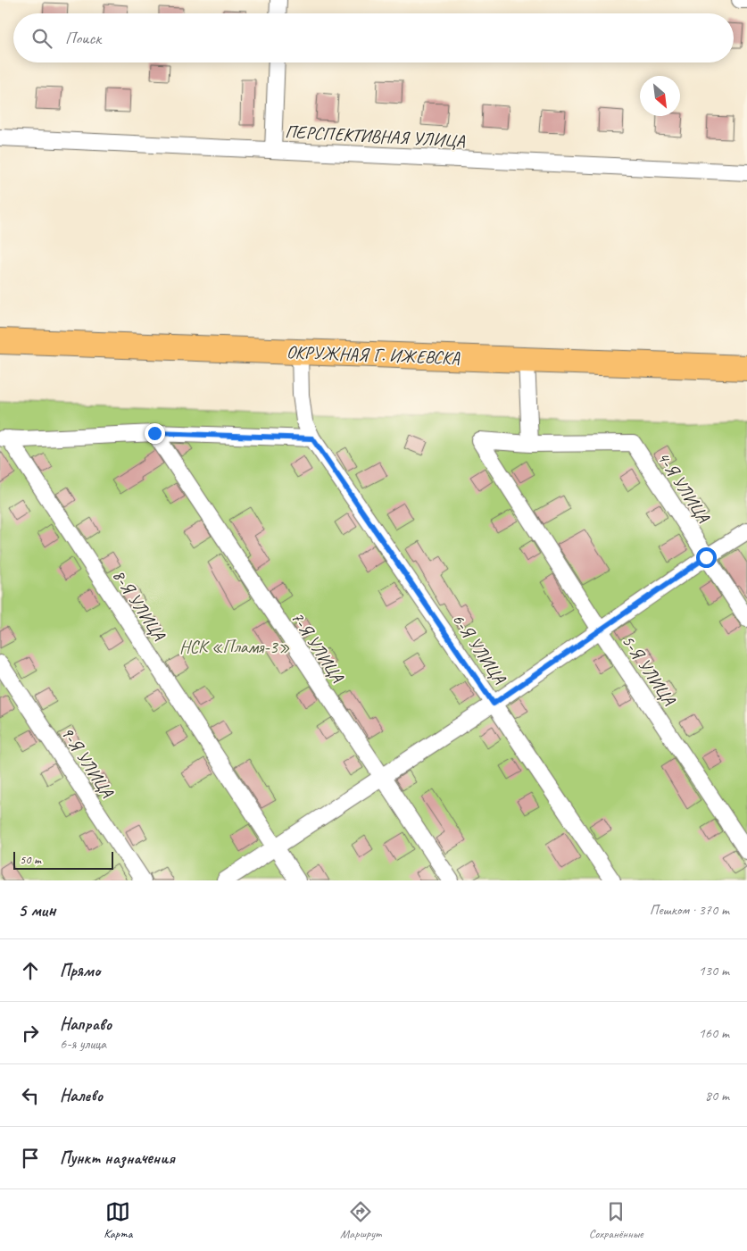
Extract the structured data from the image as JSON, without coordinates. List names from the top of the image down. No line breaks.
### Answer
{"streets":{"main road":["ОКРУЖНАЯ Г. ИЖЕВСКА"],"street":["ПЕРСПЕКТИВНАЯ УЛИЦА","4-Я УЛИЦА","8-Я УЛИЦА","7-Я УЛИЦА","6-Я УЛИЦА","5-Я УЛИЦА","9-Я УЛИЦА"]},"crossings":[["ОКРУЖНАЯ Г. ИЖЕВСКА","6-Я УЛИЦА"],["4-Я УЛИЦА","5-Я УЛИЦА"]],"parks":["НСК «Пламя-3»"],"scale_bar":"50 m","north":"bottom right","page":{"search":"Поиск","scale":"50 m","heading":["5 мин","Пешком · 370 m"],"list":[["Прямо","130 m"],["Направо","6-я улица","160 m"],["Налево","80 m"],"Пункт назначения"],"nav":["Карта","Маршрут","Сохранённые"]}}
